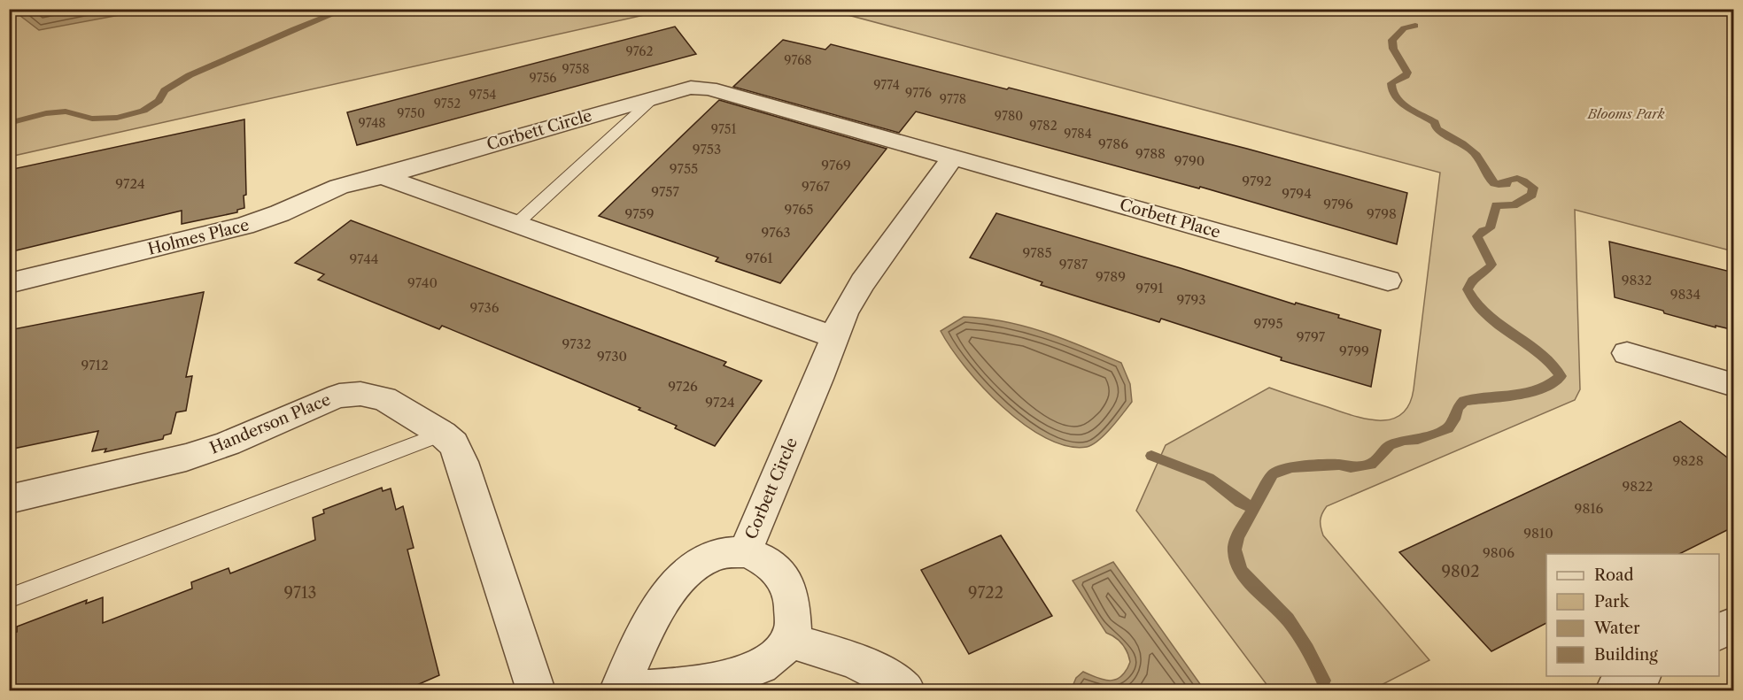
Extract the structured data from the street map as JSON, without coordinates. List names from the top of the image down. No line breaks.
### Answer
{"streets":{"street":["Corbett Circle","Corbett Place","Holmes Place","Handerson Place"]},"crossings":[["Corbett Circle","Corbett Place"],["Corbett Circle","Holmes Place"]],"parks":["Blooms Park"],"house_numbers":["9762","9768","9758","9756","9774","9776","9754","9778","9752","9750","9780","9748","9782","9751","9784","9786","9753","9788","9790","9769","9755","9792","9724","9767","9757","9794","9796","9765","9759","9798","9763","9785","9761","9744","9787","9789","9832","9740","9791","9834","9793","9736","9795","9797","9732","9799","9730","9712","9726","9724","9828","9822","9816","9810","9806","9802","9713","9722"],"legend":["Road","Park","Water","Building"]}
